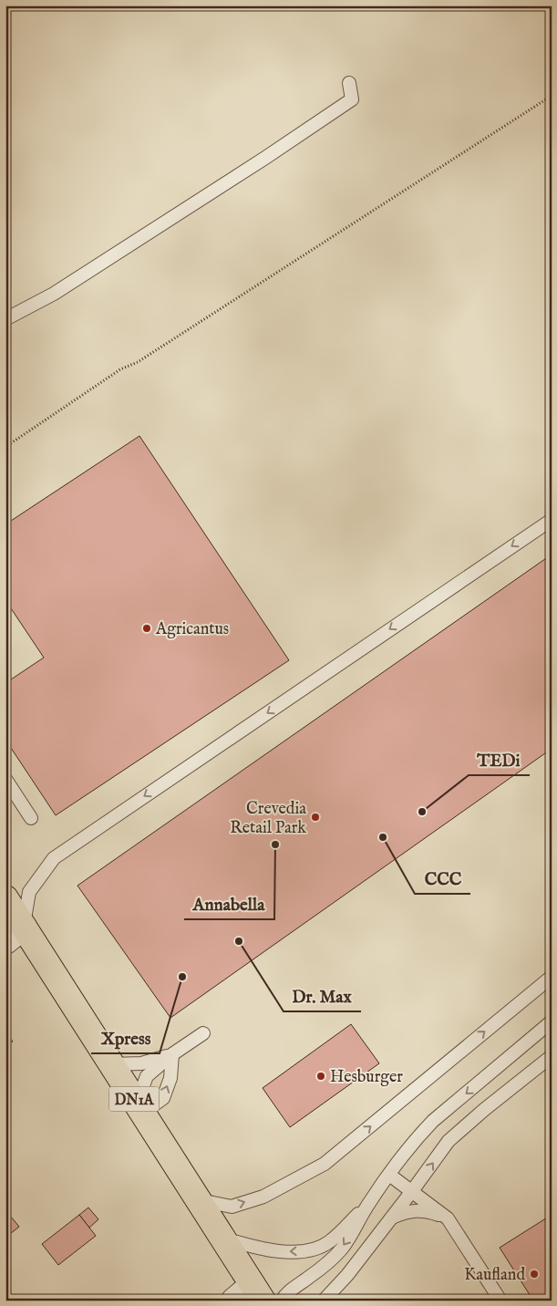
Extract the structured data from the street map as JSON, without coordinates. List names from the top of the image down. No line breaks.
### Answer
{"streets":{"main road":["DN1A"]},"places":["Agricantus","TEDi","Crevedia Retail Park","CCC","Annabella","Dr. Max","Xpress","Hesburger","Kaufland"]}
